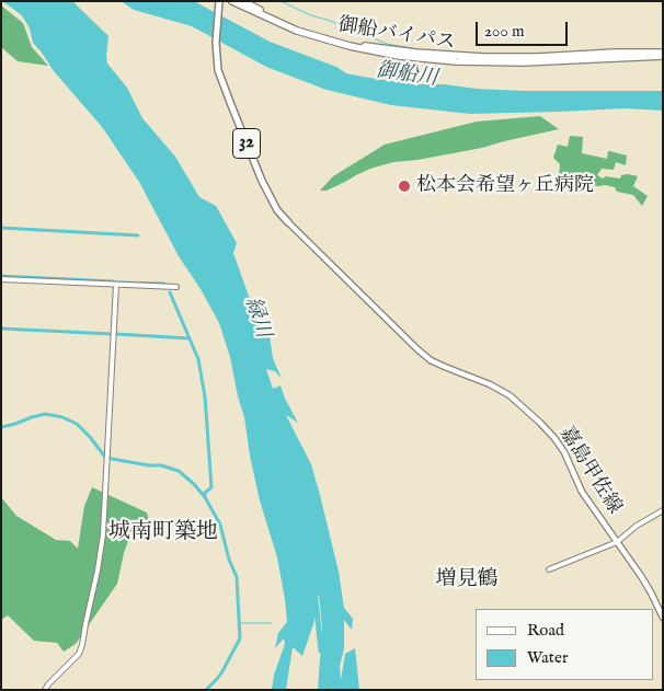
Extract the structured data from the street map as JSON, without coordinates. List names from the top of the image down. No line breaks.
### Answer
{"streets":{"highway":["御船バイパス"],"main road":["32","嘉島甲佐線"]},"crossings":[["32","嘉島甲佐線"]],"districts":["城南町築地","増見鶴"],"water":["御船川","緑川"],"places":["松本会希望ヶ丘病院"],"legend":["Road","Water"],"scale_bar":"200 m"}
